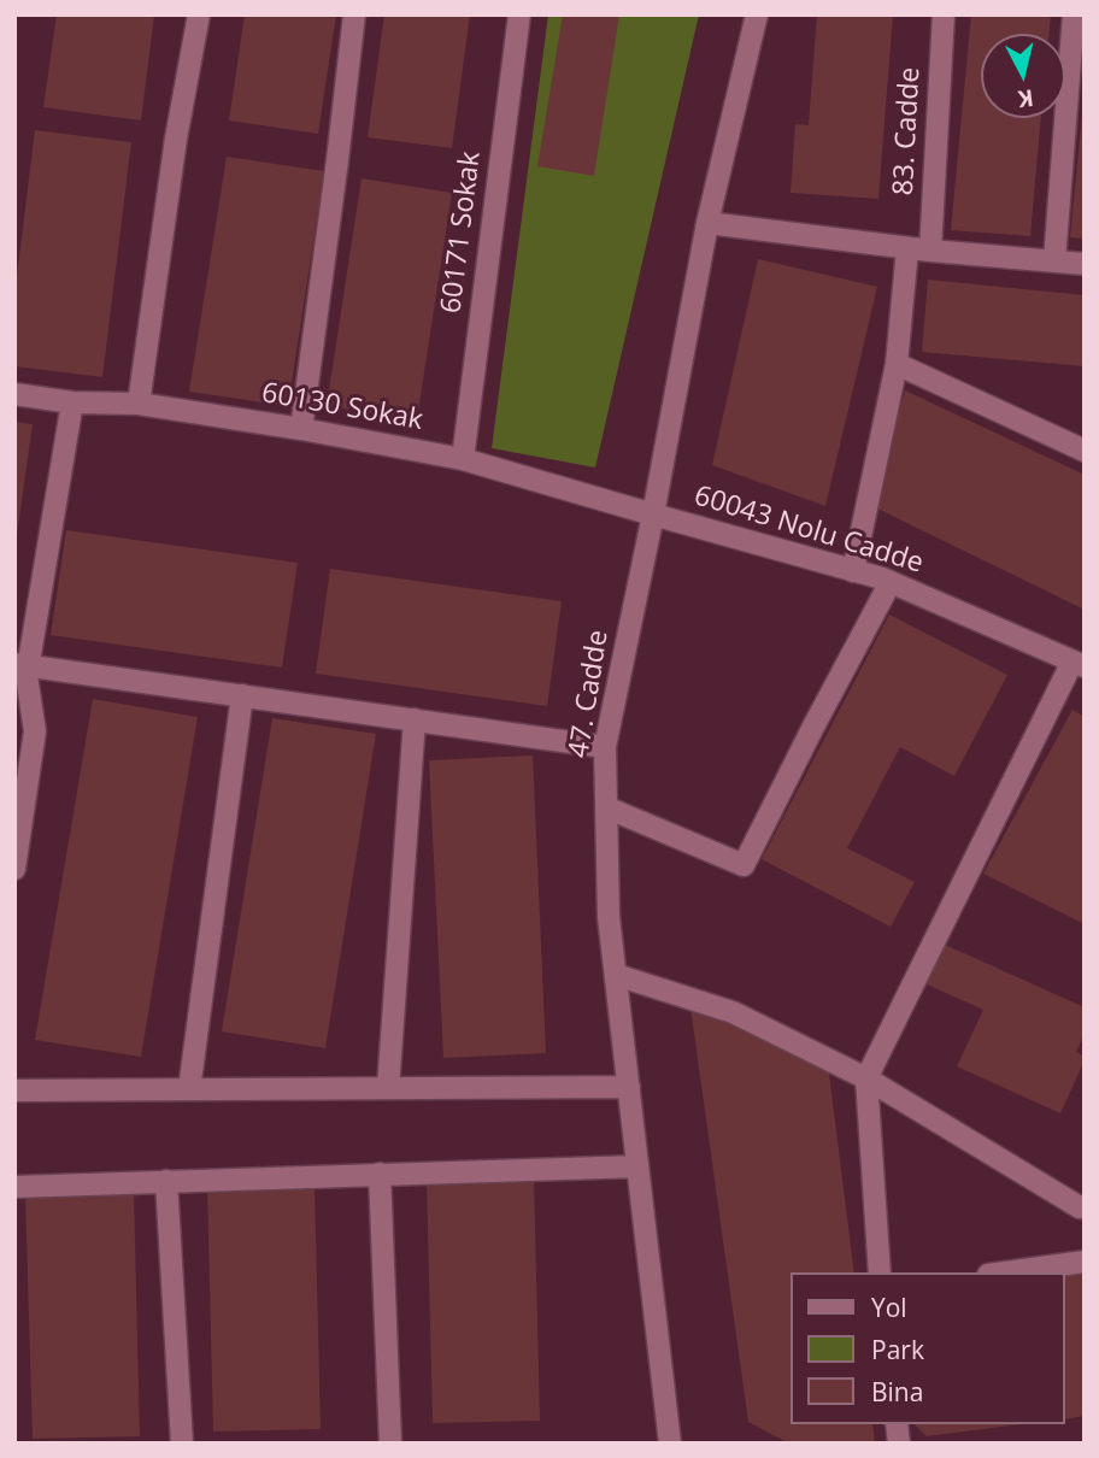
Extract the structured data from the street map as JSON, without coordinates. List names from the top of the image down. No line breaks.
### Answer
{"streets":{"street":["83. Cadde","60171 Sokak","60130 Sokak","60043 Nolu Cadde","47. Cadde"]},"crossings":[["60171 Sokak","60130 Sokak"],["60130 Sokak","60043 Nolu Cadde"],["60130 Sokak","47. Cadde"],["60043 Nolu Cadde","47. Cadde"]],"legend":["Yol","Park","Bina"],"north":"bottom"}
